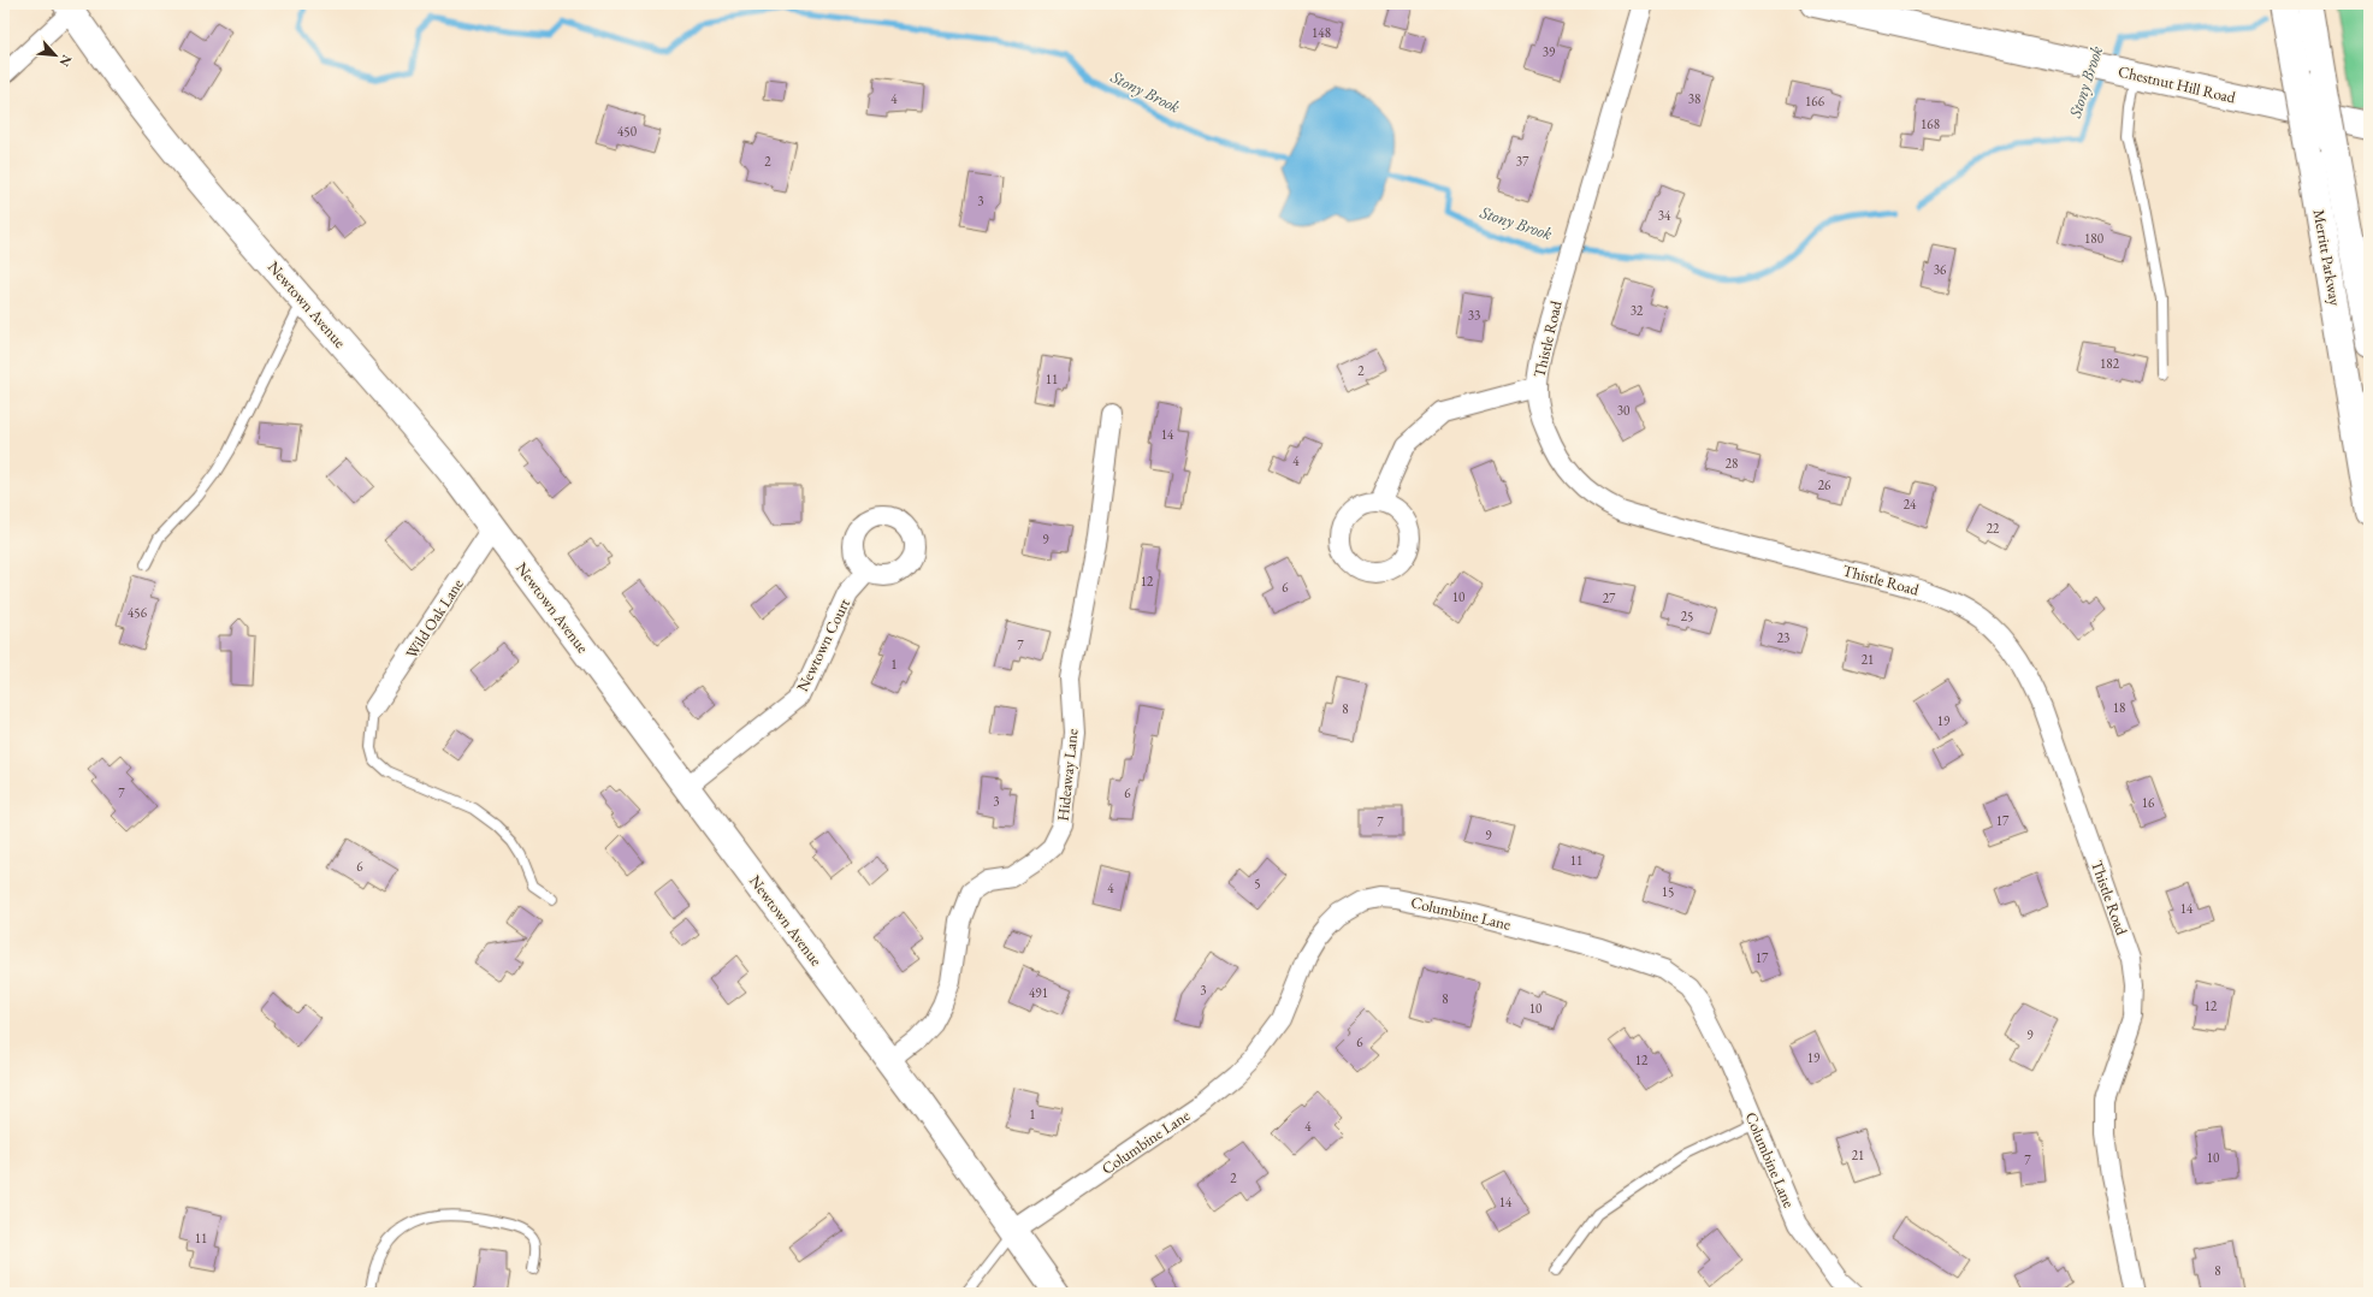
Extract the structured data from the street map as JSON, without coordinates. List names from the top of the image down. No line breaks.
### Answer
{"streets":{"main road":["Chestnut Hill Road","Merritt Parkway","Newtown Avenue"],"street":["Thistle Road","Wild Oak Lane","Newtown Court","Hideaway Lane","Columbine Lane"]},"crossings":[["Newtown Avenue","Wild Oak Lane"],["Newtown Avenue","Newtown Court"],["Newtown Avenue","Hideaway Lane"],["Newtown Avenue","Columbine Lane"]],"water":["Stony Brook"],"house_numbers":["148","39","4","38","166","168","450","2","37","3","34","180","36","32","33","182","2","11","30","14","4","28","26","24","22","9","12","6","10","27","456","25","23","7","21","1","18","8","19","7","6","3","16","17","7","9","11","6","5","4","15","14","17","3","491","8","12","10","9","6","19","12","1","4","21","10","7","2","14","11","8"],"north":"bottom right"}
